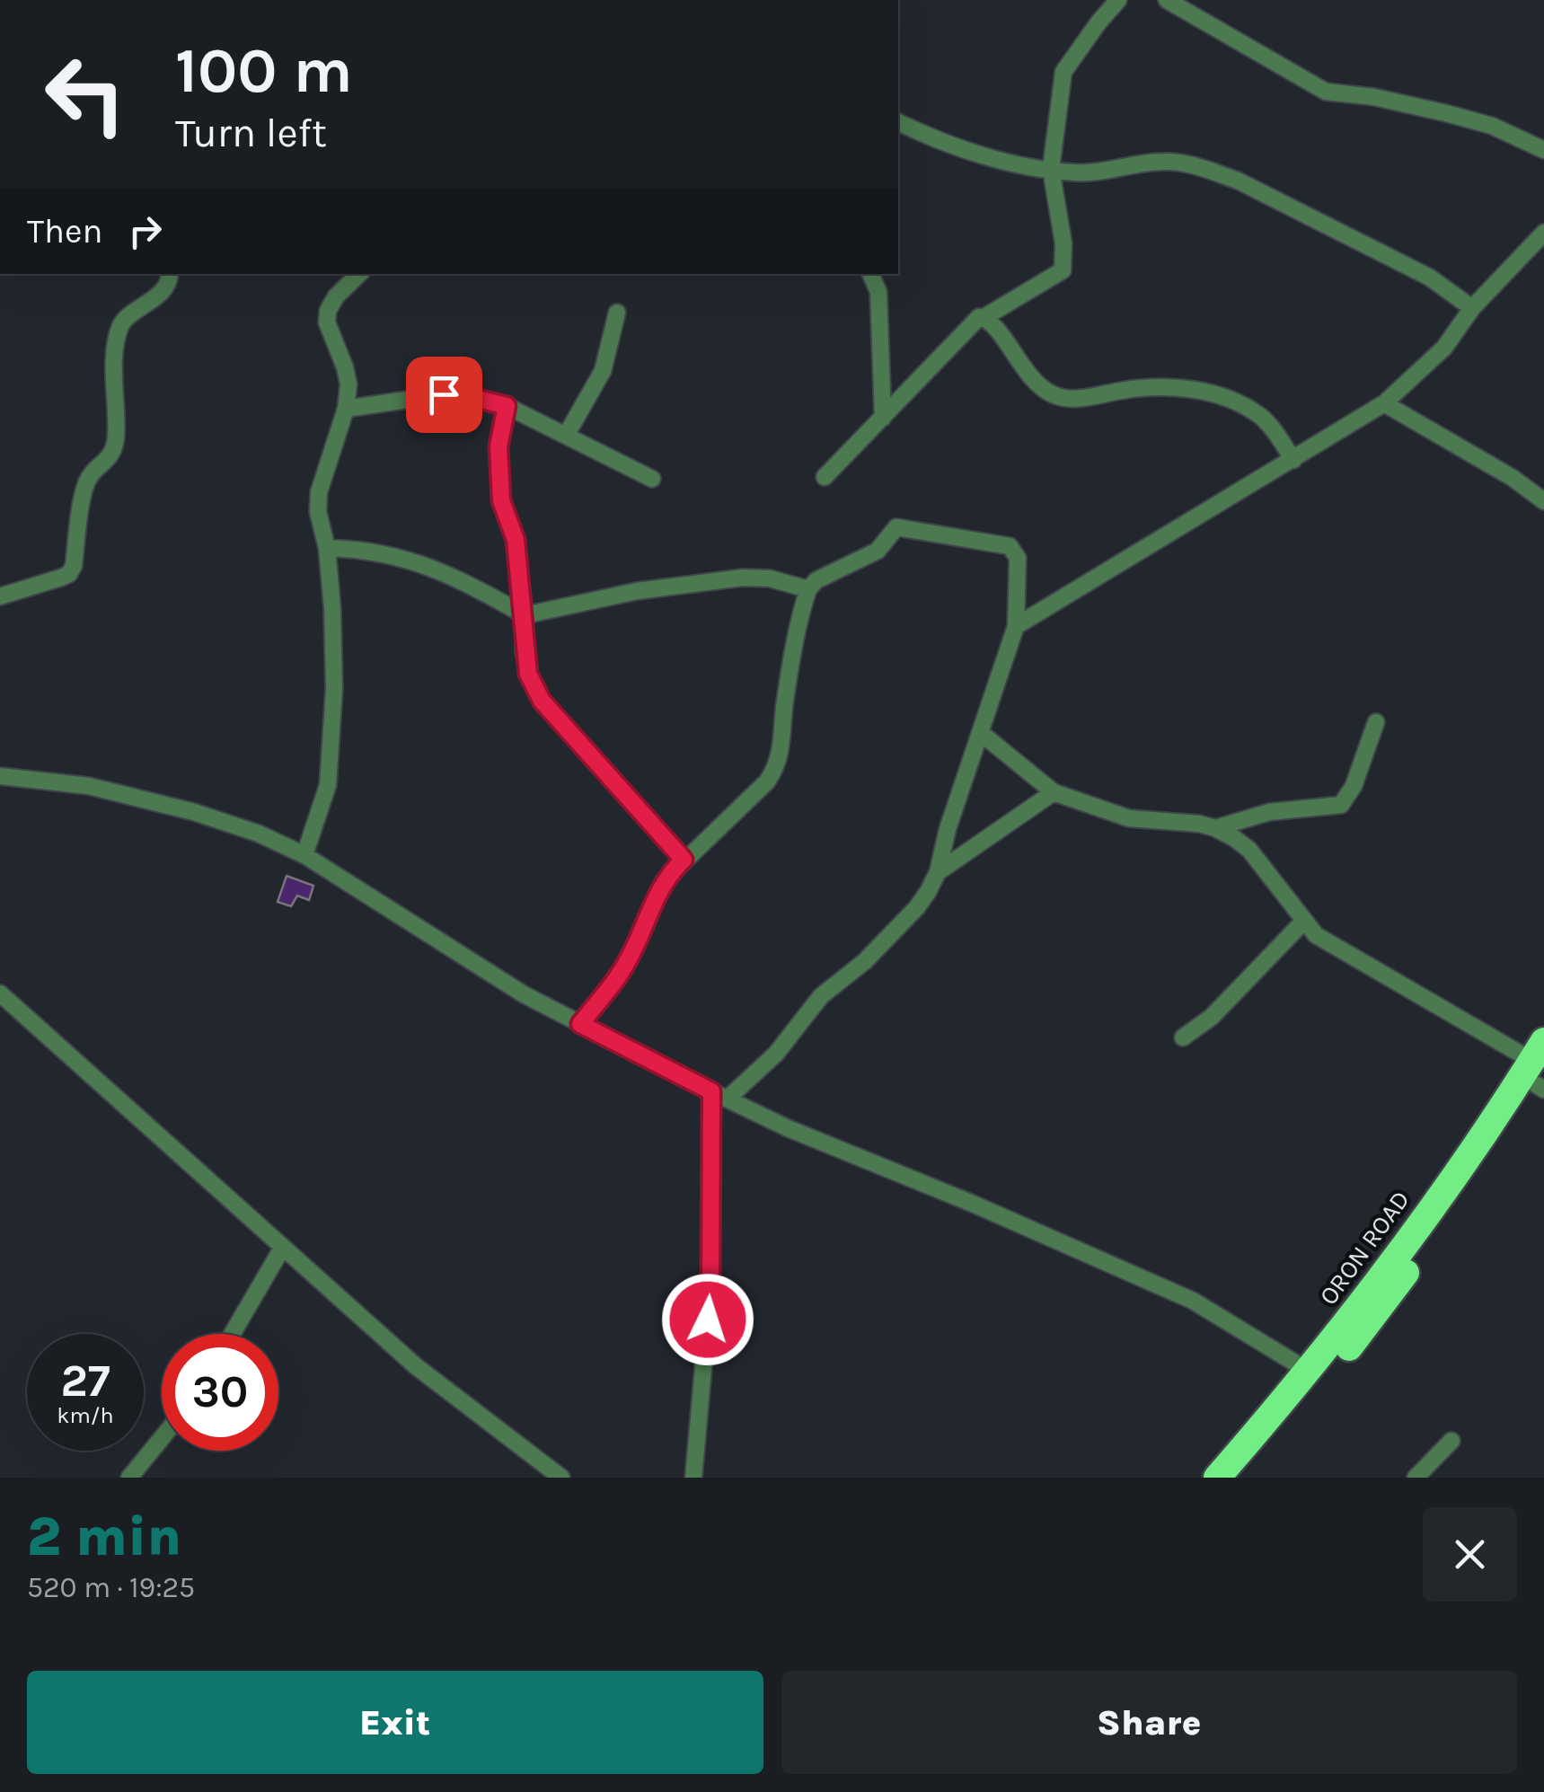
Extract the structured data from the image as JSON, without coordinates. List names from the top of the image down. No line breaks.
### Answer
{"streets":{"highway":["ORON ROAD"]},"page":{"turn":["100 m","Turn left"],"then":"Then","speed":"27 km/h","limit":"30","heading":["2 min","520 m · 19:25"],"buttons":["Exit","Share"]}}
